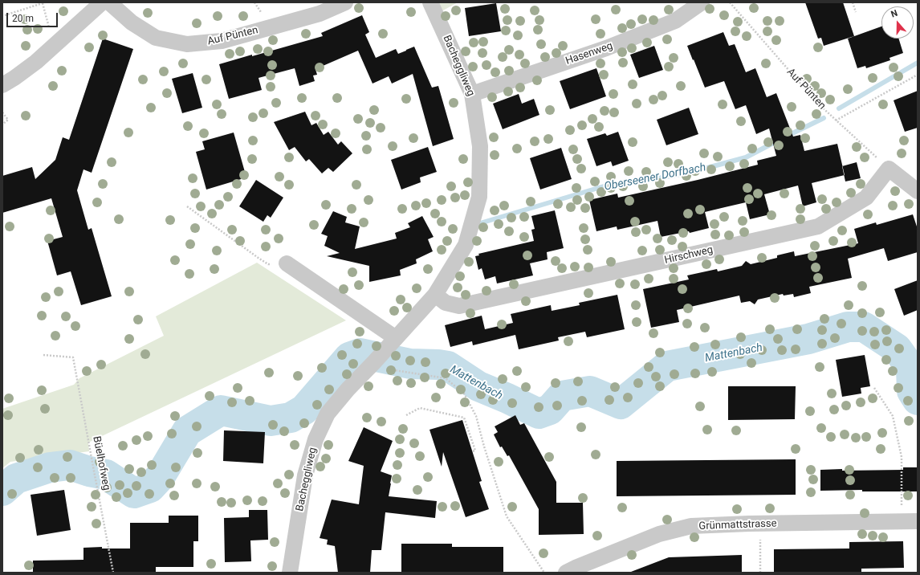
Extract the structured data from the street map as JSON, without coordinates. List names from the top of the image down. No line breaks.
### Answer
{"streets":{"street":["Auf Pünten","Hasenweg","Bacheggliweg","Hirschweg","Grünmattstrasse"],"path":["Büelhofweg"]},"crossings":[["Auf Pünten","Hirschweg"],["Hasenweg","Bacheggliweg"],["Bacheggliweg","Hirschweg"]],"water":["Oberseener Dorfbach","Mattenbach"],"scale_bar":"20 m","north":"top"}
